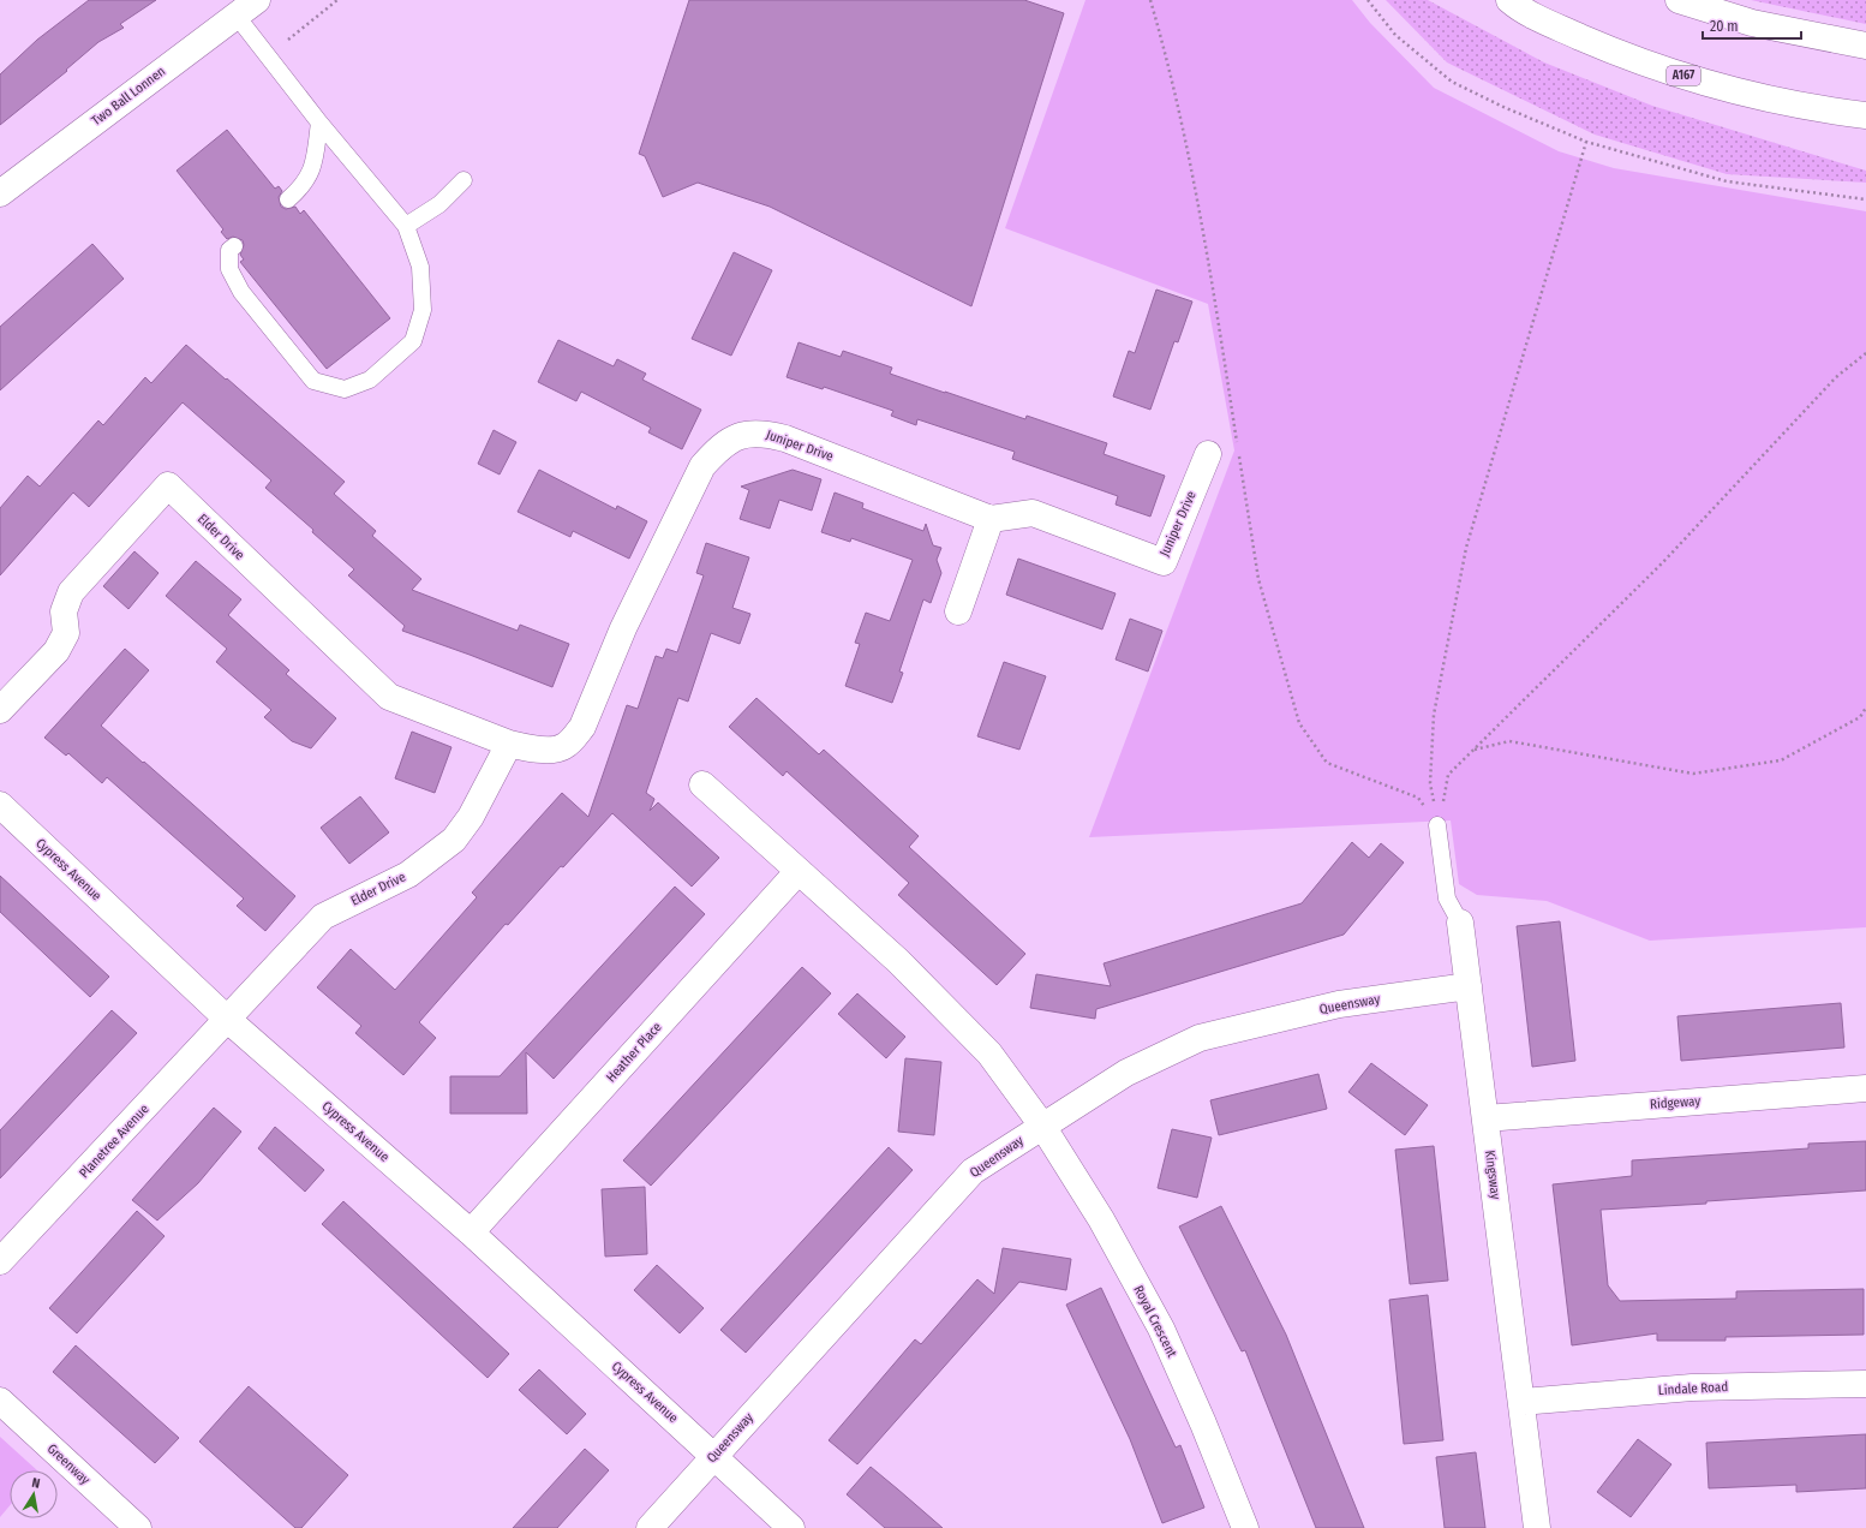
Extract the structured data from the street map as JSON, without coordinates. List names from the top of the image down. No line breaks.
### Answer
{"streets":{"main road":["A167","Two Ball Lonnen","Juniper Drive","Elder Drive","Cypress Avenue","Queensway","Heather Place","Ridgeway","Planetree Avenue","Kingsway","Royal Crescent","Lindale Road","Greenway"]},"crossings":[["Juniper Drive","Elder Drive"],["Elder Drive","Cypress Avenue"],["Elder Drive","Planetree Avenue"],["Cypress Avenue","Queensway"],["Cypress Avenue","Heather Place"],["Cypress Avenue","Planetree Avenue"],["Queensway","Kingsway"],["Queensway","Royal Crescent"],["Ridgeway","Kingsway"],["Kingsway","Lindale Road"]],"scale_bar":"20 m","north":"top"}
